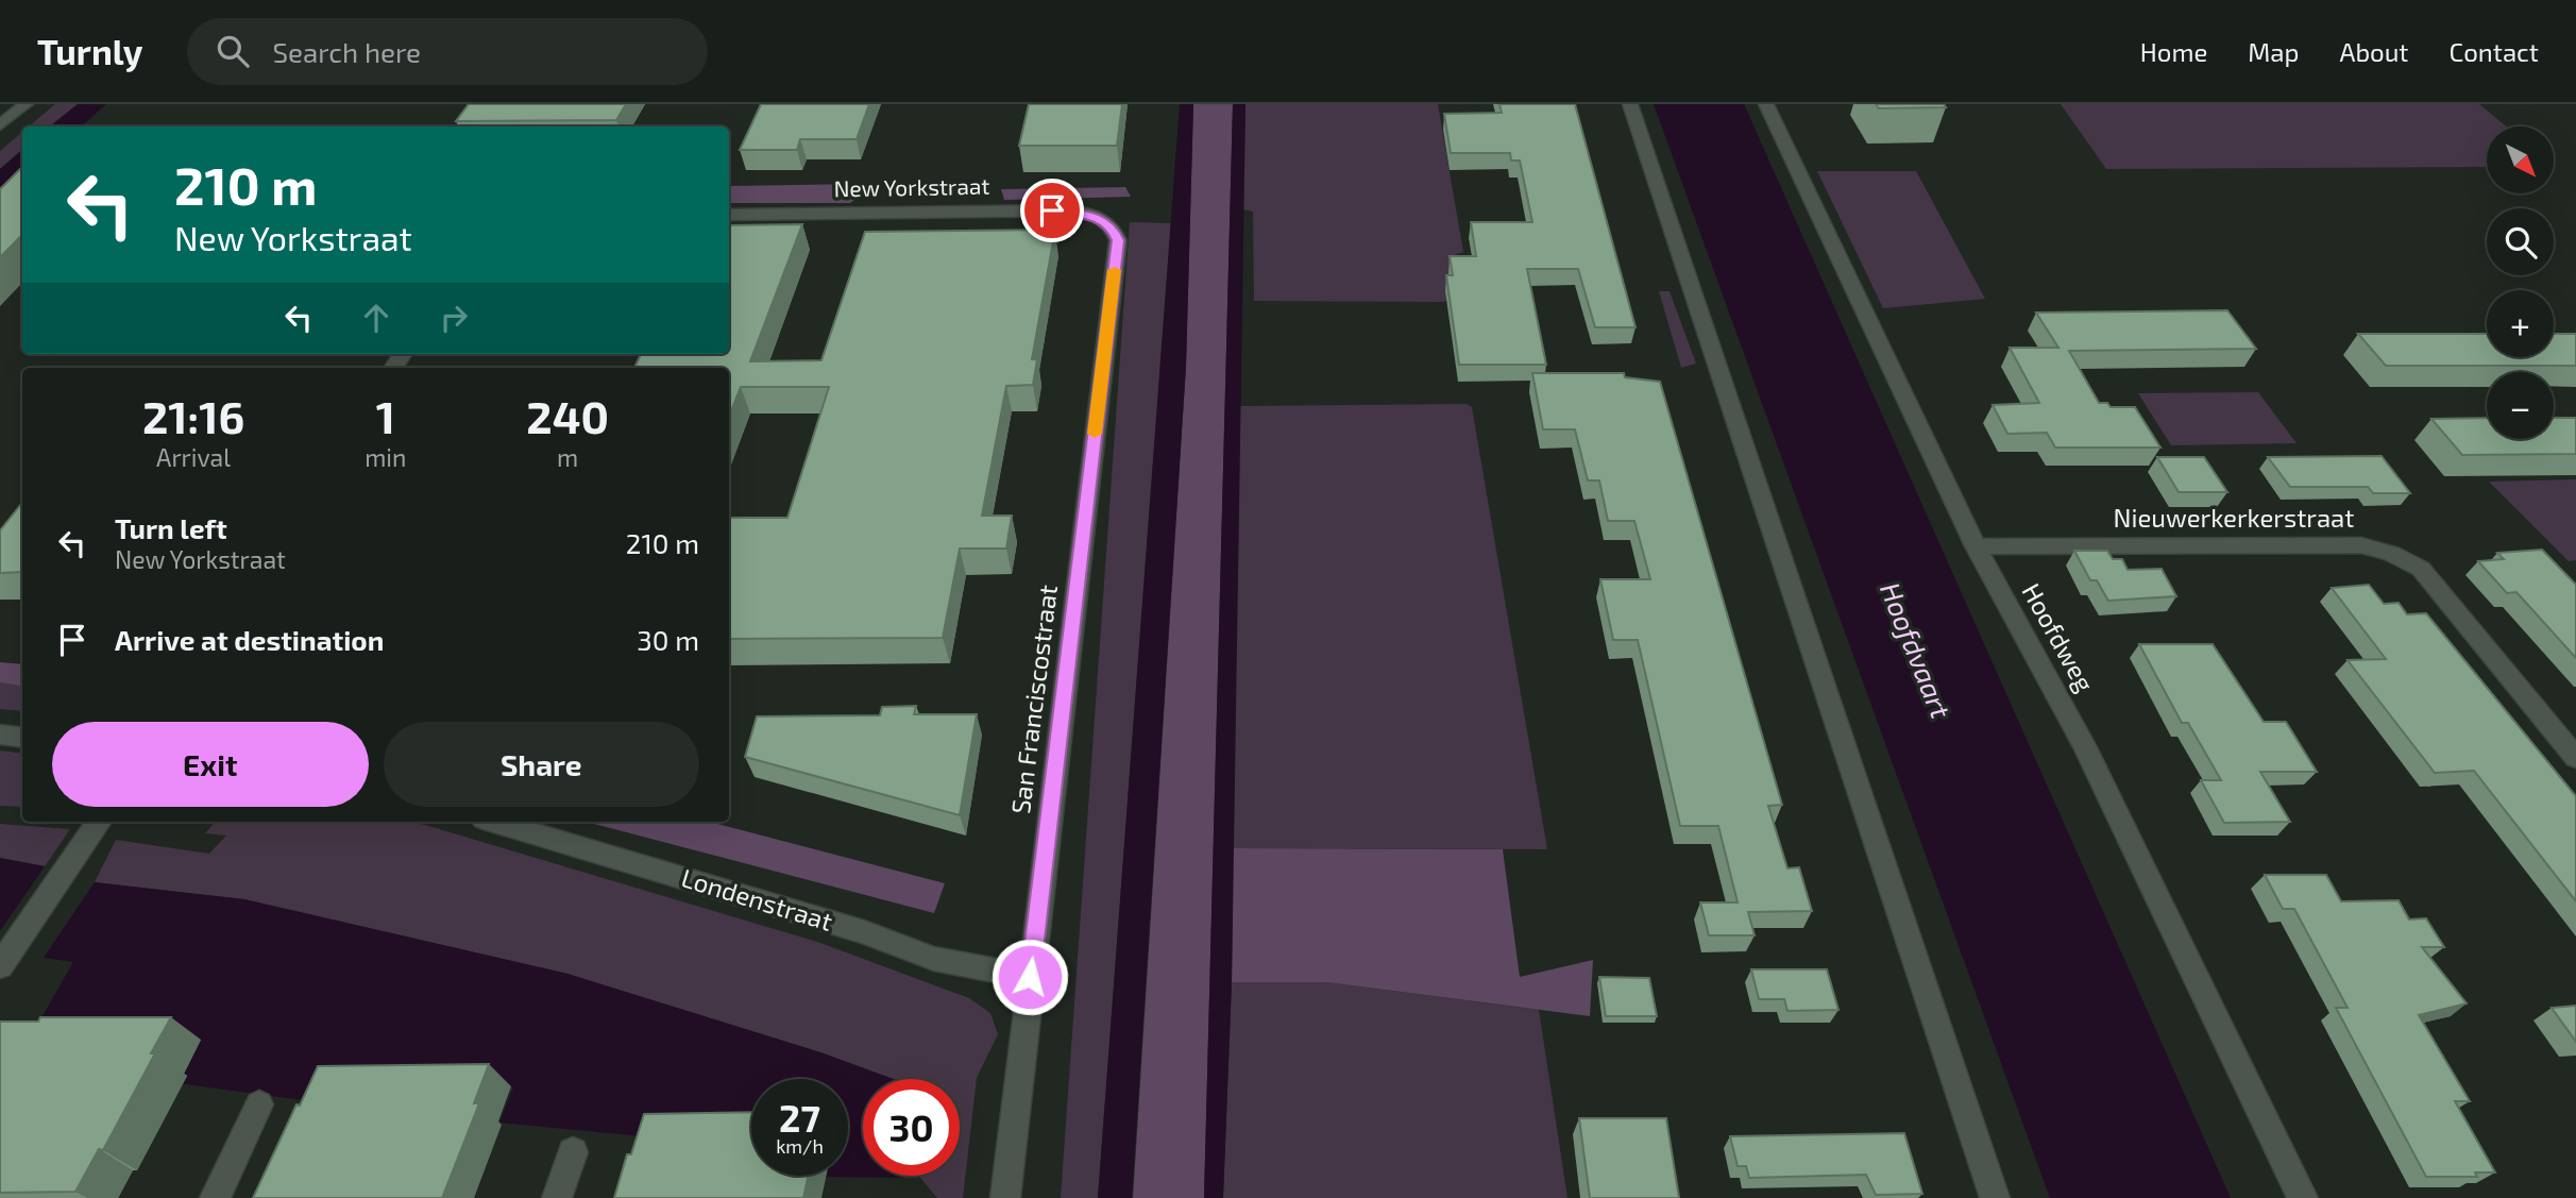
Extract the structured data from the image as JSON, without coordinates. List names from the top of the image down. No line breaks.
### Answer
{"streets":{"street":["New Yorkstraat","Nieuwerkerkerstraat","Hoofdweg","San Franciscostraat","Londenstraat"]},"crossings":[["New Yorkstraat","San Franciscostraat"],["Nieuwerkerkerstraat","Hoofdweg"],["San Franciscostraat","Londenstraat"]],"water":["Hoofdvaart"],"north":"bottom right","page":{"header":"Turnly","search":"Search here","nav":["Home","Map","About","Contact"],"map_buttons":["+","−"],"turn":["210 m","New Yorkstraat"],"eta":["21:16","Arrival","1","min","240","m"],"list":[{"name":"Turn left","note":"New Yorkstraat","value":"210 m"},{"name":"Arrive at destination","value":"30 m"}],"buttons":["Exit","Share"],"speed":"27 km/h","limit":"30"}}
